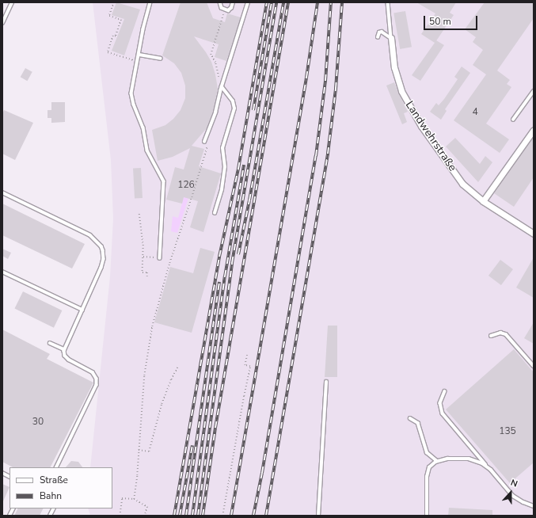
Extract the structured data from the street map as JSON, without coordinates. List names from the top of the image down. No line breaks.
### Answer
{"streets":{"street":["Landwehrstraße"]},"house_numbers":["4","126","30","135"],"legend":["Straße","Bahn"],"scale_bar":"50 m","north":"top"}
